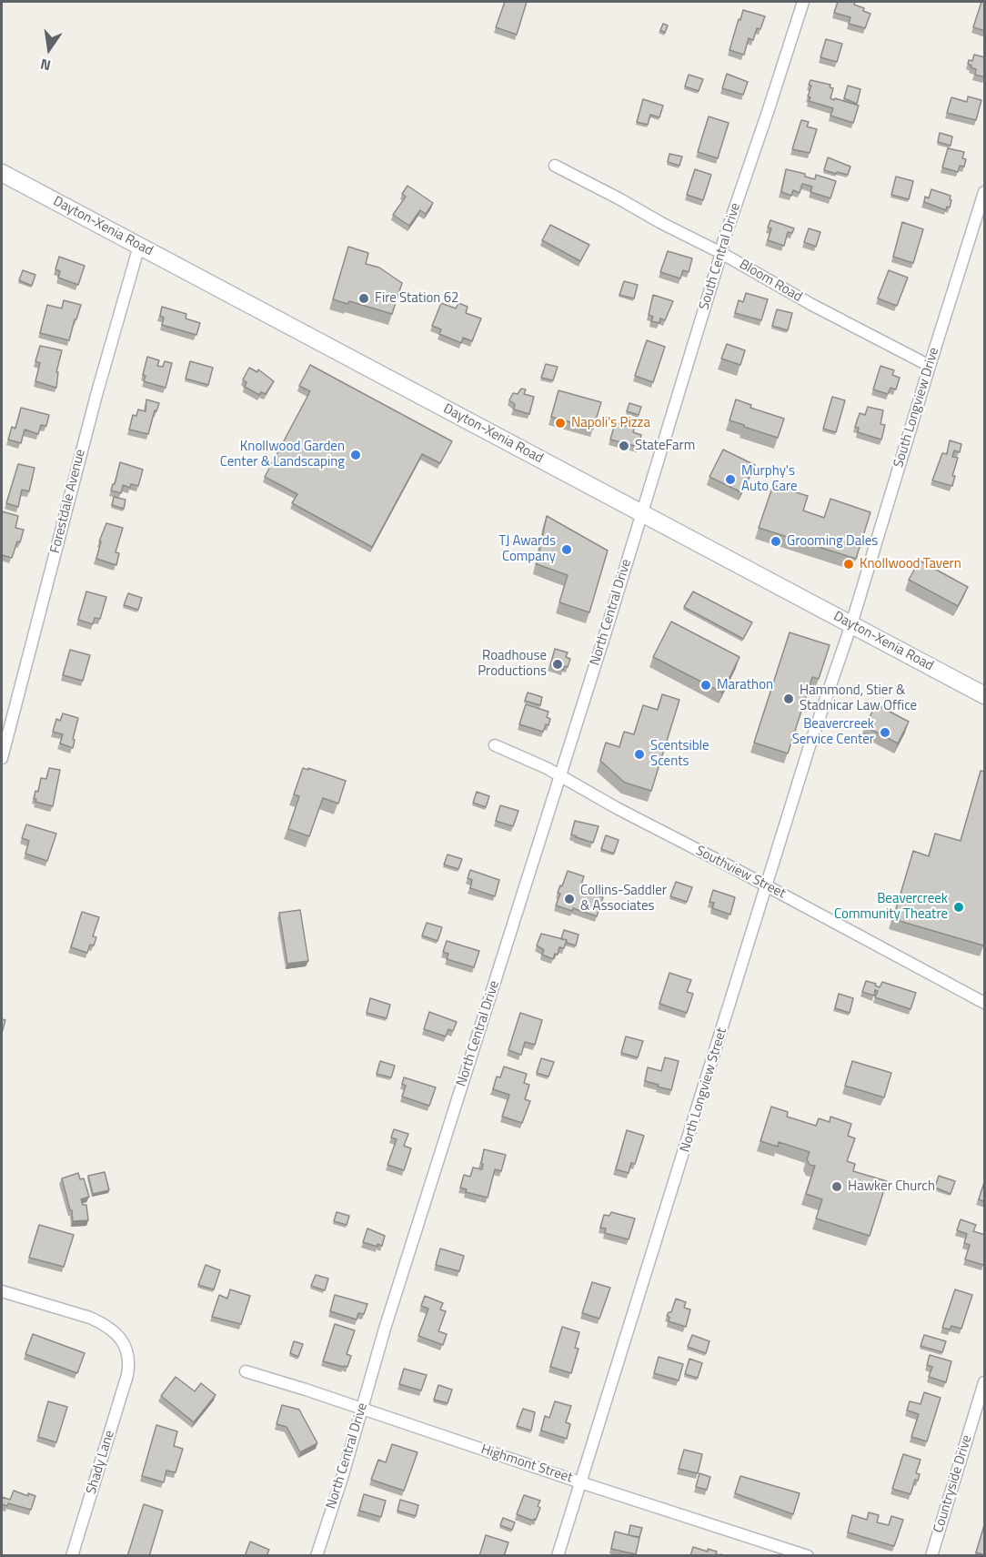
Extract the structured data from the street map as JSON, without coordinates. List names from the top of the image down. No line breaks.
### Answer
{"streets":{"main road":["Dayton-Xenia Road"],"street":["South Central Drive","Bloom Road","South Longview Drive","Forestdale Avenue","North Central Drive","Southview Street","North Longview Street","Shady Lane","Highmont Street","Countryside Drive"]},"crossings":[["Dayton-Xenia Road","South Central Drive"],["Dayton-Xenia Road","South Longview Drive"],["Dayton-Xenia Road","Forestdale Avenue"],["Dayton-Xenia Road","North Central Drive"],["Dayton-Xenia Road","North Longview Street"],["South Central Drive","Bloom Road"],["South Central Drive","North Central Drive"],["Bloom Road","South Longview Drive"],["South Longview Drive","North Longview Street"],["North Central Drive","Southview Street"],["North Central Drive","Highmont Street"],["Southview Street","North Longview Street"],["North Longview Street","Highmont Street"]],"places":["Fire Station 62","Napoli's Pizza","StateFarm","Knollwood Garden Center & Landscaping","Murphy's Auto Care","Grooming Dales","TJ Awards Company","Knollwood Tavern","Roadhouse Productions","Marathon","Hammond, Stier & Stadnicar Law Office","Beavercreek Service Center","Scentsible Scents","Collins-Saddler & Associates","Beavercreek Community Theatre","Hawker Church"],"north":"bottom"}
